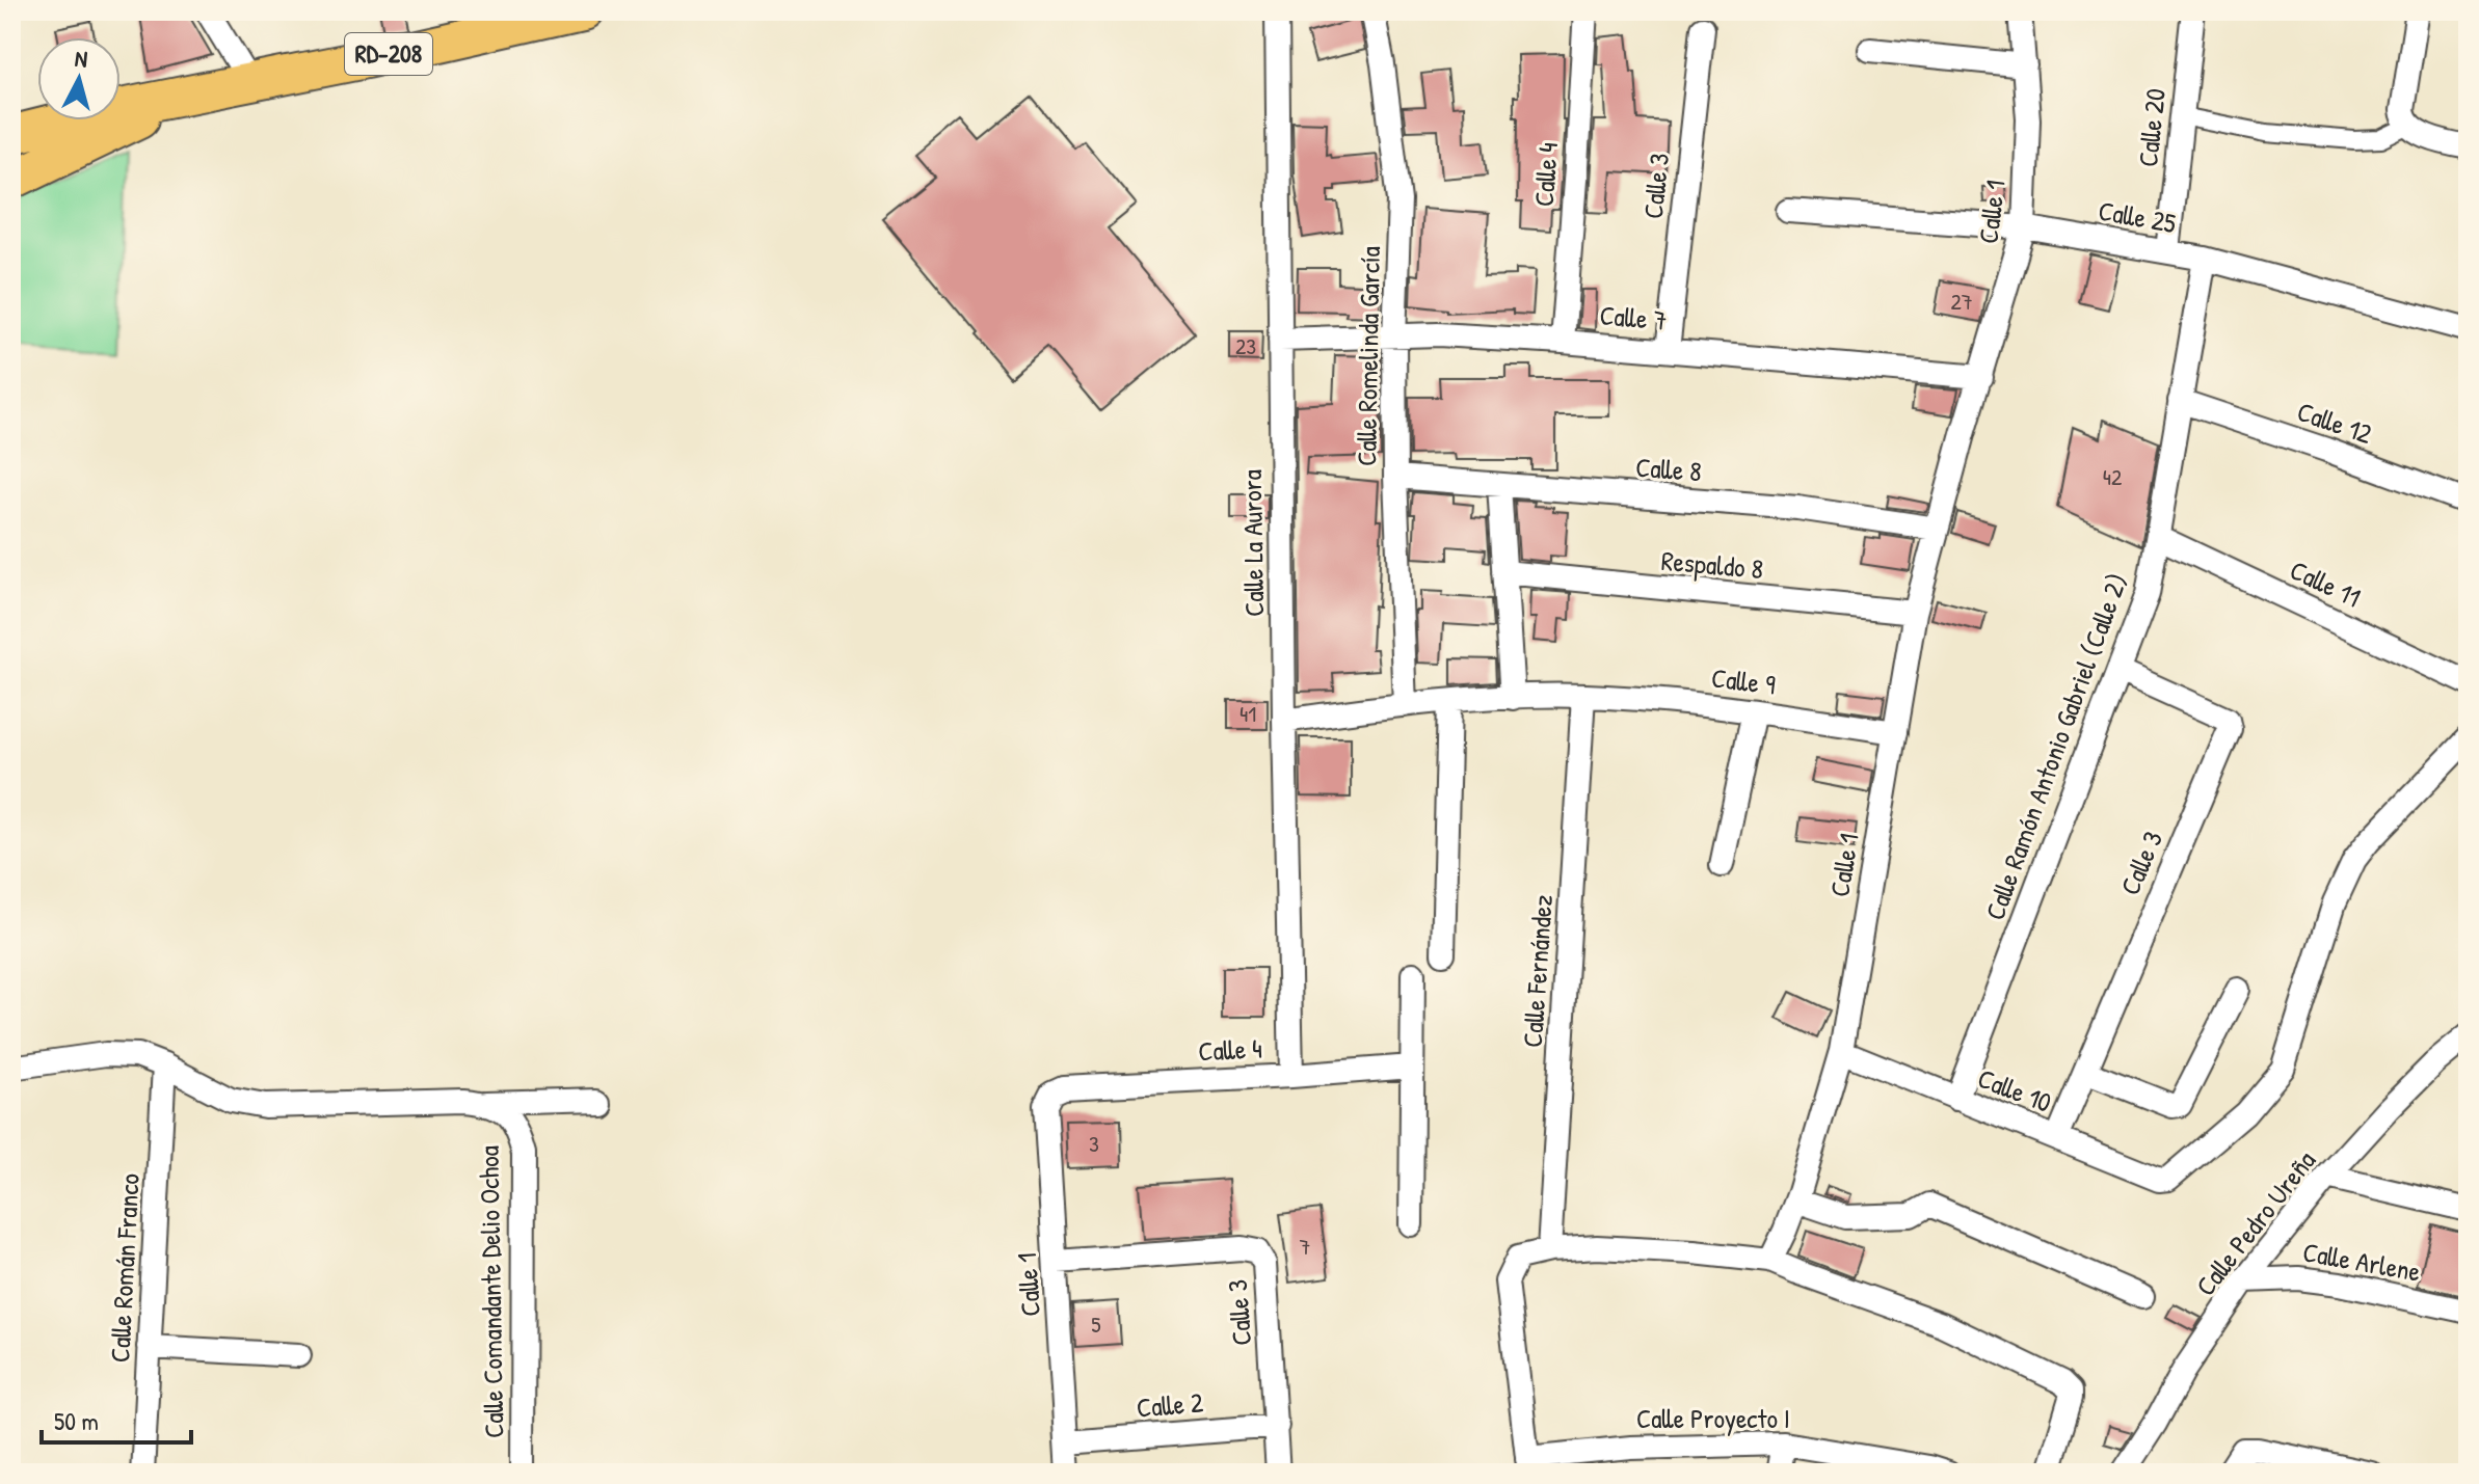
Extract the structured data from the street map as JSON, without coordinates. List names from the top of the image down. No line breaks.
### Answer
{"streets":{"main road":["RD-208"],"street":["Calle 20","Calle 4","Calle 3","Calle 1","Calle 25","Calle 7","Calle Romelinda García","Calle 12","Calle 8","Calle La Aurora","Respaldo 8","Calle 11","Calle 9","Calle Ramón Antonio Gabriel (Calle 2)","Calle Fernández","Calle 10","Calle Pedro Ureña","Calle Arlene","Calle Román Franco","Calle Comandante Delio Ochoa","Calle 2","Calle Proyecto I"]},"crossings":[["Calle 20","Calle 25"],["Calle 4","Calle 1"],["Calle 4","Calle 7"],["Calle 4","Calle La Aurora"],["Calle 3","Calle 1"],["Calle 3","Calle 7"],["Calle 3","Calle Ramón Antonio Gabriel (Calle 2)"],["Calle 3","Calle 10"],["Calle 3","Calle 2"],["Calle 1","Calle 25"],["Calle 1","Calle 7"],["Calle 1","Calle 8"],["Calle 1","Respaldo 8"],["Calle 1","Calle 9"],["Calle 1","Calle 10"],["Calle 1","Calle 2"],["Calle 25","Calle Ramón Antonio Gabriel (Calle 2)"],["Calle 7","Calle Romelinda García"],["Calle 7","Calle La Aurora"],["Calle Romelinda García","Calle 8"],["Calle 12","Calle Ramón Antonio Gabriel (Calle 2)"],["Calle 11","Calle Ramón Antonio Gabriel (Calle 2)"],["Calle 9","Calle Fernández"],["Calle Ramón Antonio Gabriel (Calle 2)","Calle 10"],["Calle Pedro Ureña","Calle Arlene"]],"house_numbers":["27","23","42","41","3","7","5"],"scale_bar":"50 m","north":"top"}
